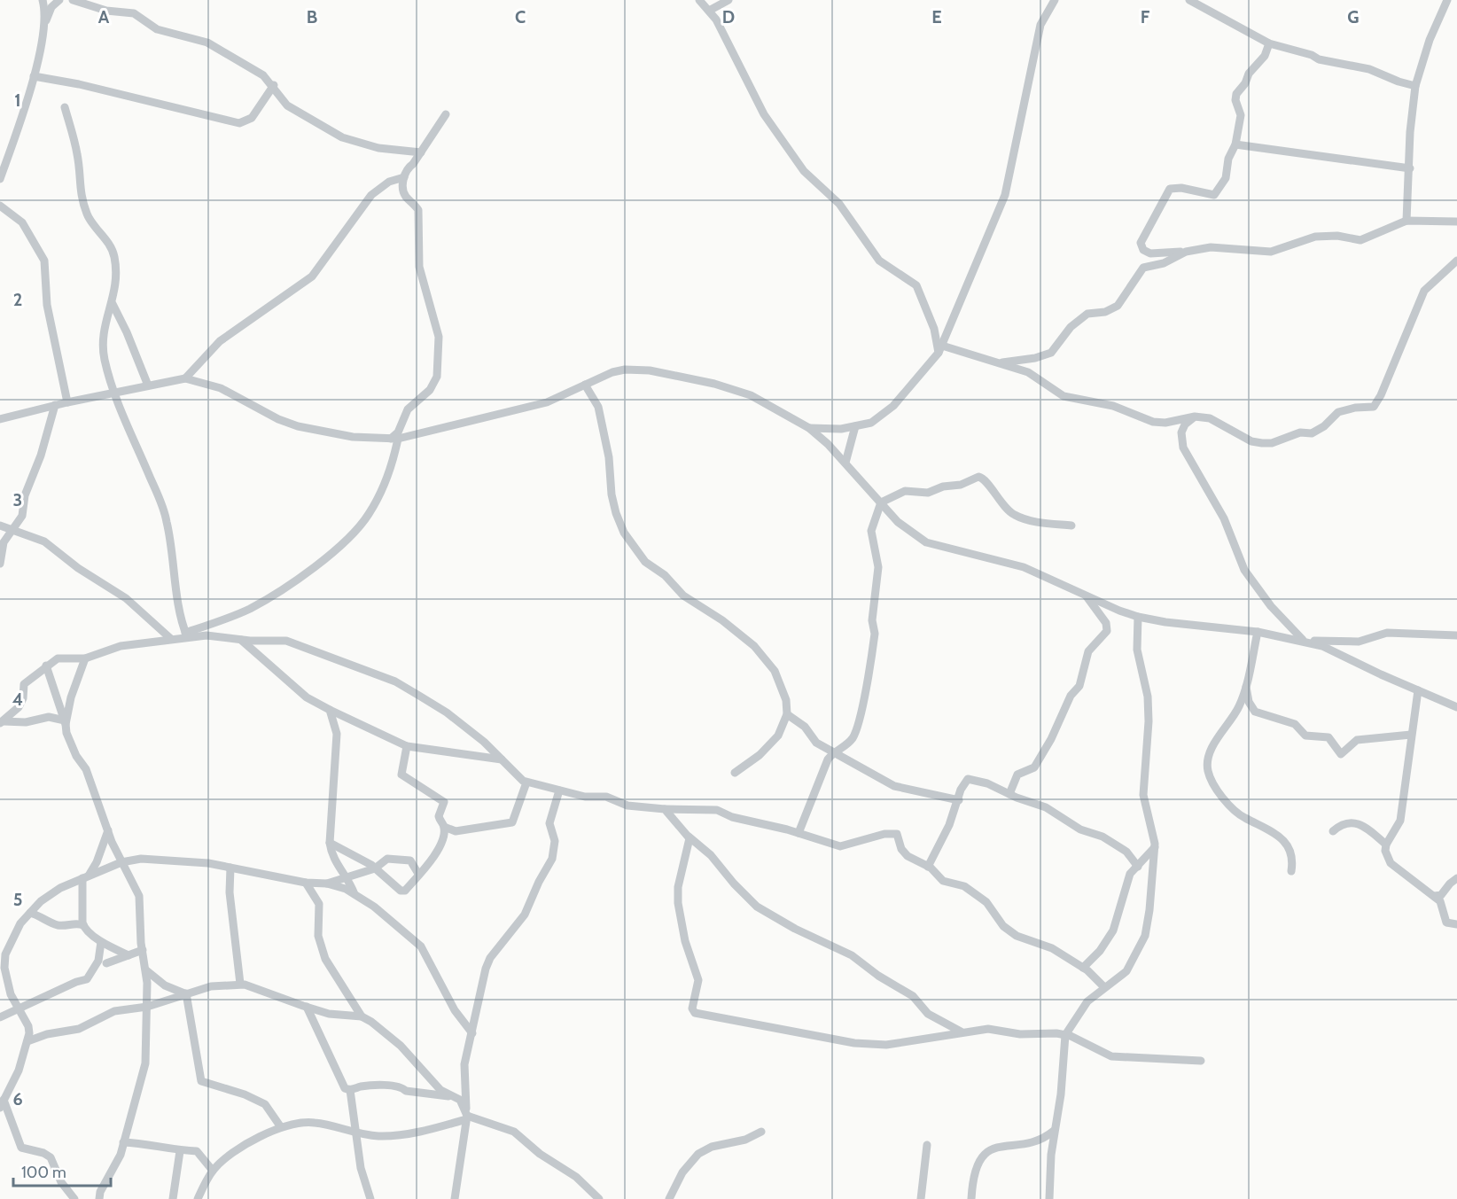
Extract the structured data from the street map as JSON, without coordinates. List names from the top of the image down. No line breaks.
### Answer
{"scale_bar":"100 m","grid":{"columns":["A","B","C","D","E","F","G"],"rows":["1","2","3","4","5","6"]}}
